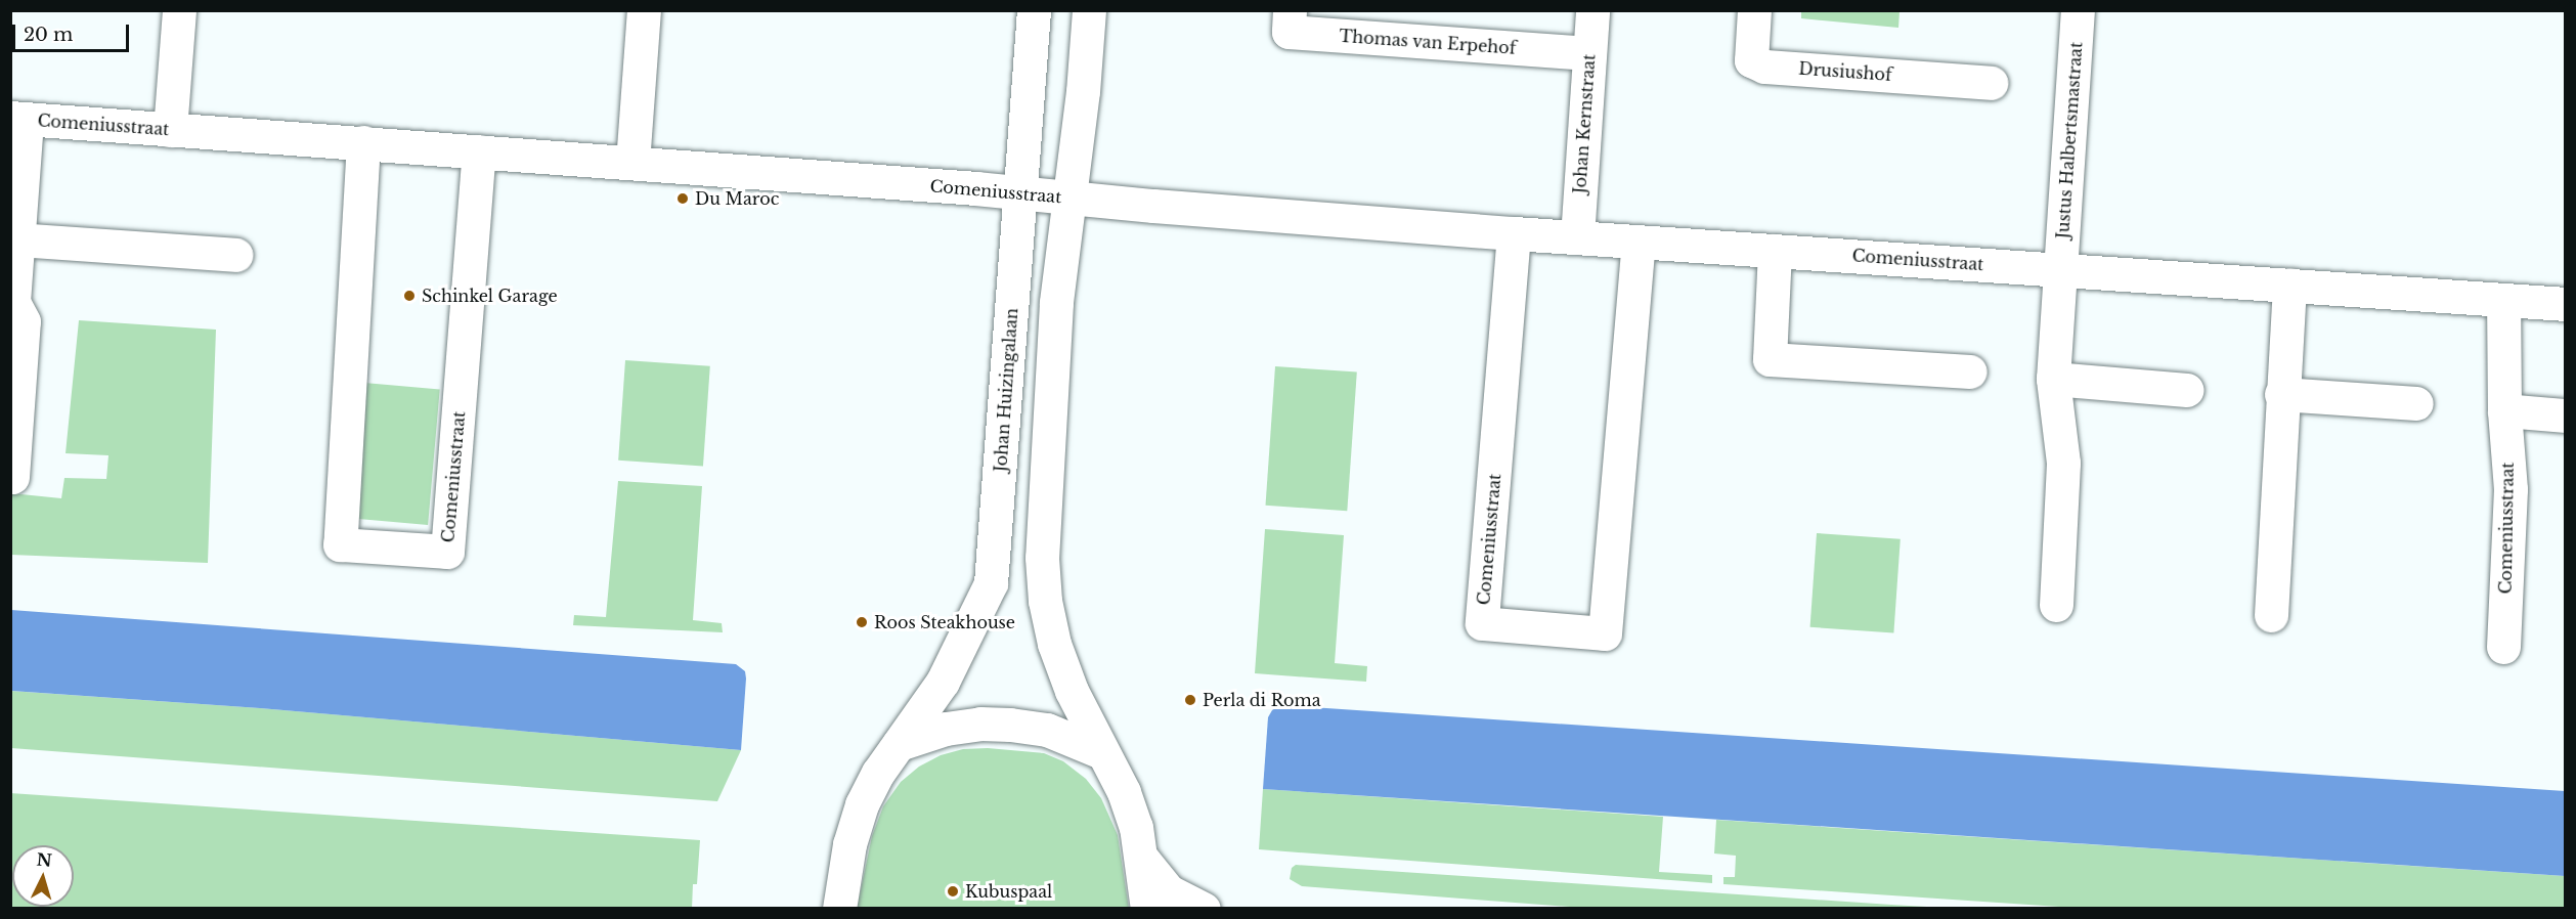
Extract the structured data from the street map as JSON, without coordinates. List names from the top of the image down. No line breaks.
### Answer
{"streets":{"street":["Thomas van Erpehof","Drusiushof","Johan Kernstraat","Comeniusstraat","Justus Halbertsmastraat","Johan Huizingalaan"]},"crossings":[["Thomas van Erpehof","Johan Kernstraat"],["Johan Kernstraat","Comeniusstraat"],["Comeniusstraat","Justus Halbertsmastraat"],["Comeniusstraat","Johan Huizingalaan"]],"places":["Du Maroc","Schinkel Garage","Roos Steakhouse","Perla di Roma","Kubuspaal"],"scale_bar":"20 m","north":"top"}
